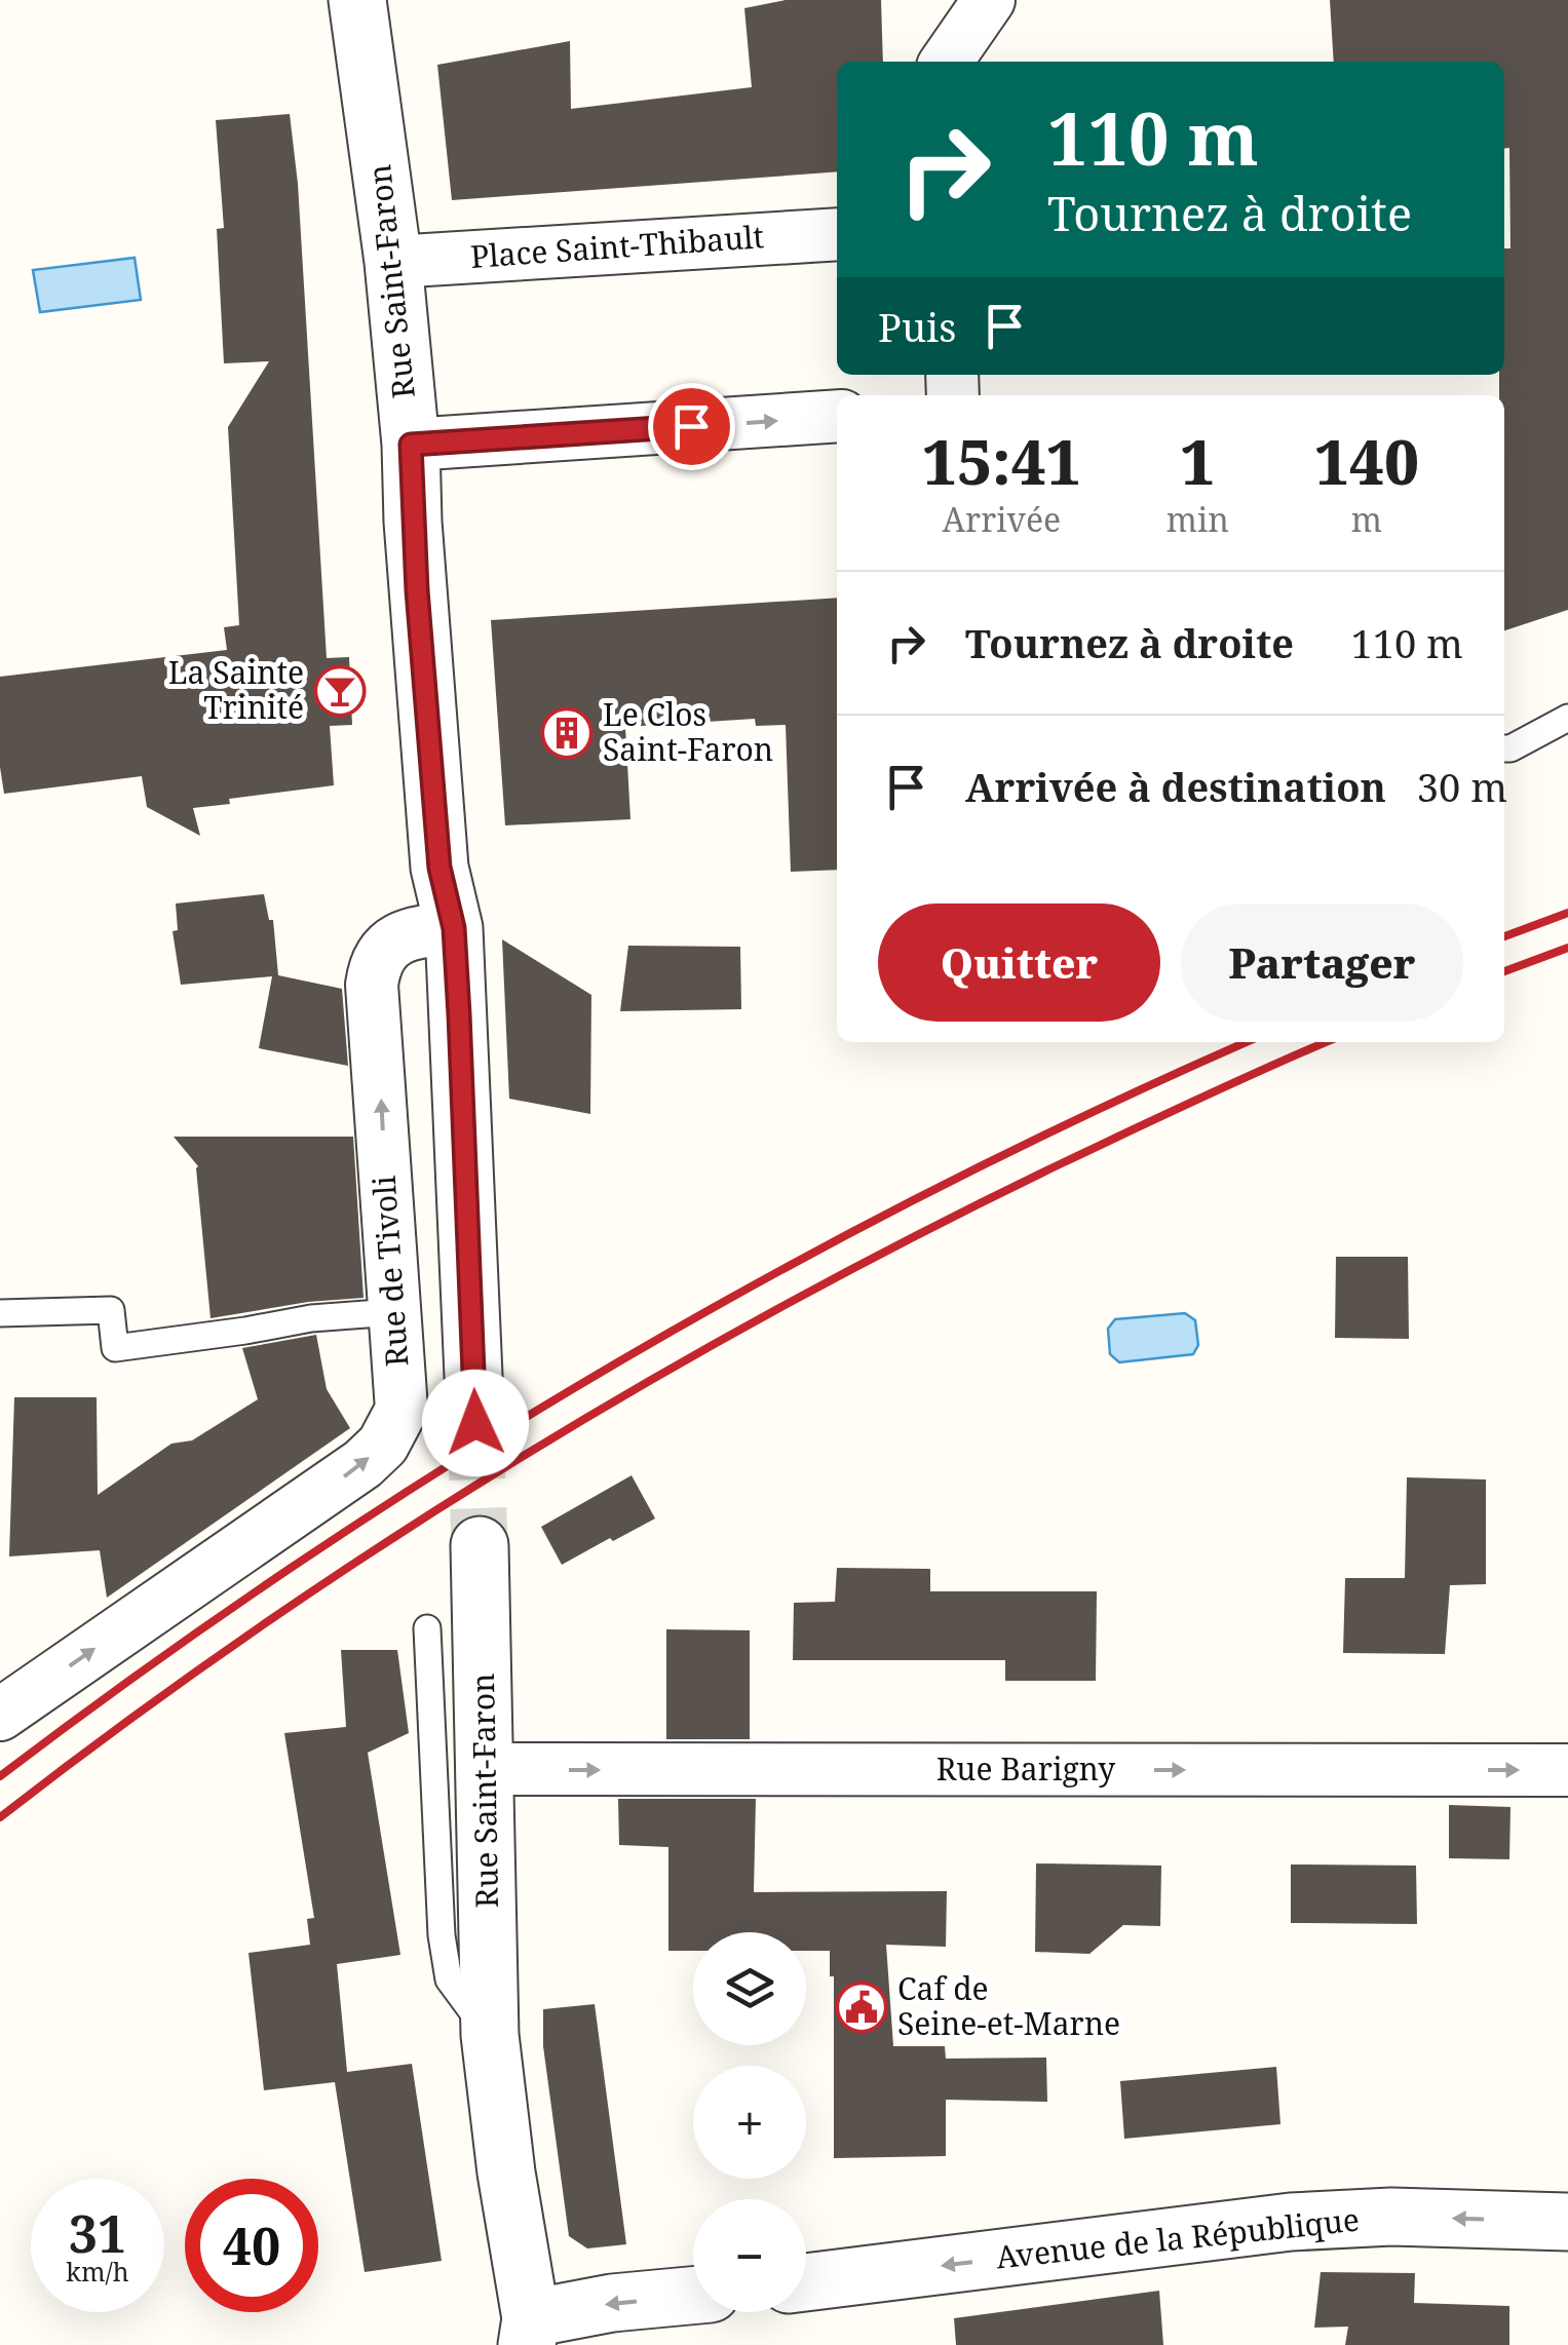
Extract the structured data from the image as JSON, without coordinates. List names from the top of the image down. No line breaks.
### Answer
{"streets":{"street":["Place Saint-Thibault","Rue Saint-Faron","Rue de Tivoli","Rue Barigny","Avenue de la République"]},"crossings":[["Place Saint-Thibault","Rue Saint-Faron"],["Rue Saint-Faron","Rue de Tivoli"],["Rue Saint-Faron","Rue Barigny"]],"one_way":["Rue de Tivoli","Rue Barigny","Avenue de la République"],"places":{"bar":["La Sainte Trinité"],"building":["Le Clos Saint-Faron"],"public building":["Caf de Seine-et-Marne"]},"page":{"turn":["110 m","Tournez à droite"],"then":"Puis","eta":["15:41","Arrivée","1","min","140","m"],"list":[{"name":"Tournez à droite","value":"110 m"},{"name":"Arrivée à destination","value":"30 m"}],"buttons":["Quitter","Partager"],"map_buttons":["+","−"],"speed":"31 km/h","limit":"40"}}
